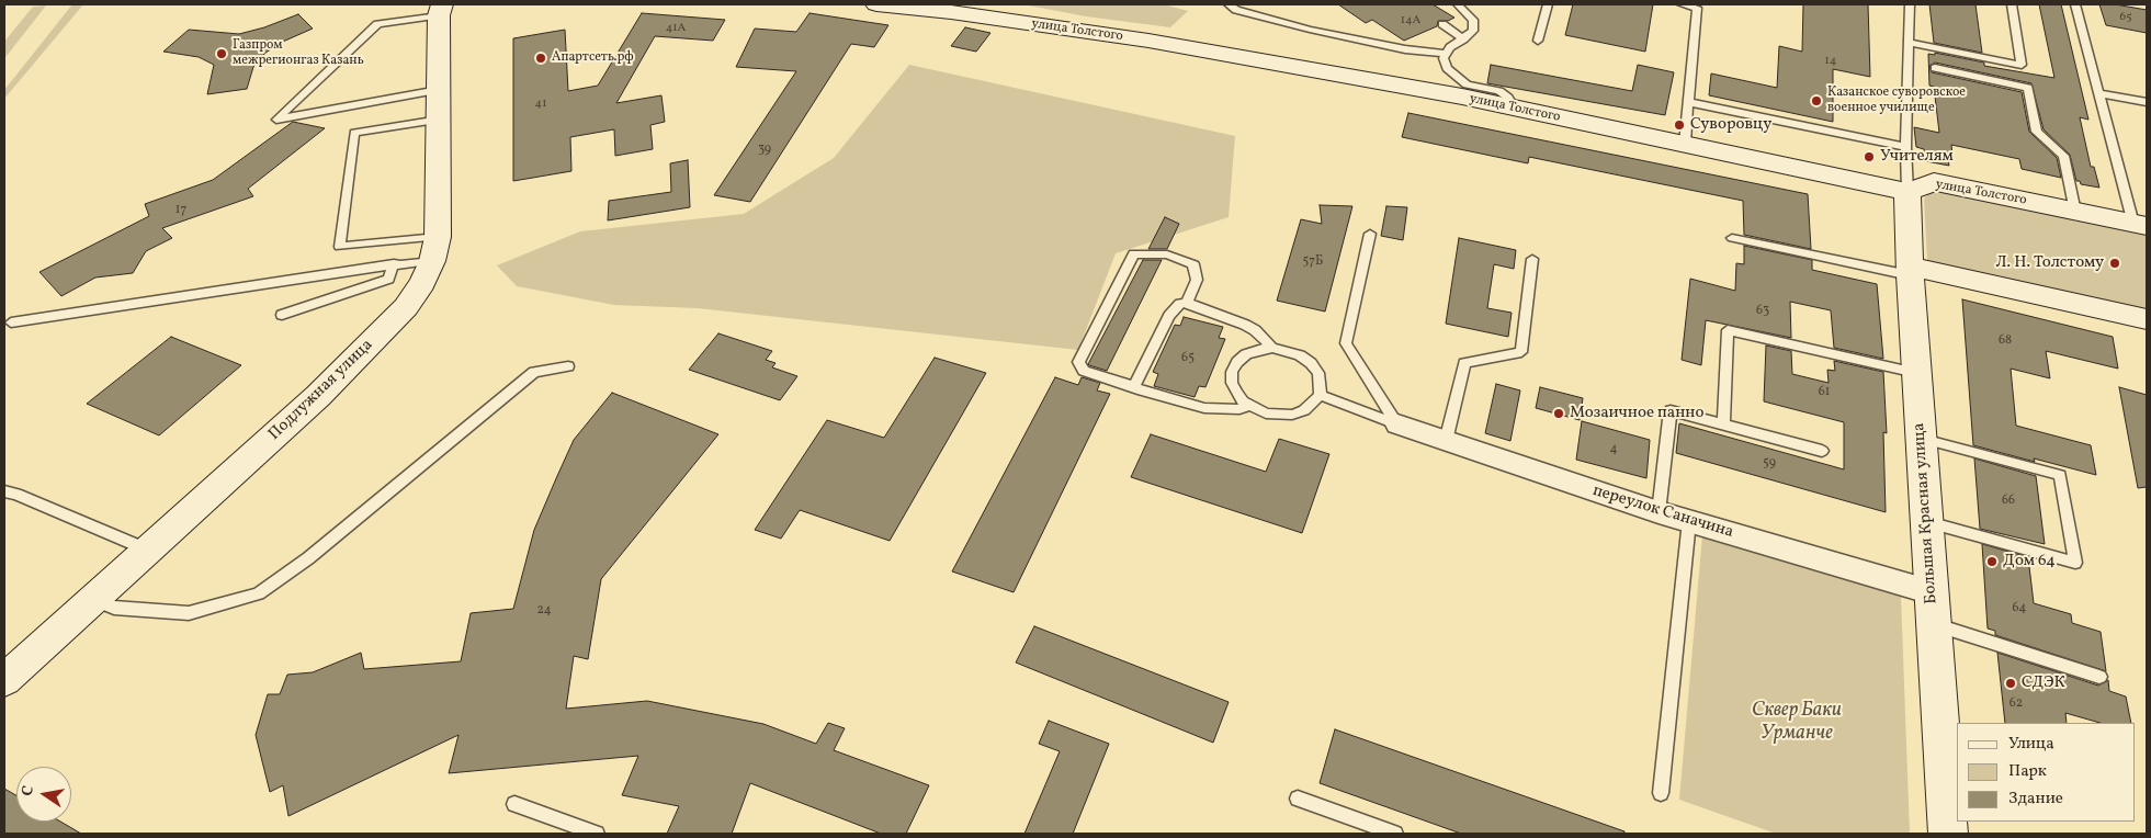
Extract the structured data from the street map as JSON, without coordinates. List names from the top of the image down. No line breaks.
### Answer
{"streets":{"street":["улица Толстого","Подлужная улица","переулок Саначина","Большая Красная улица"]},"crossings":[["улица Толстого","Большая Красная улица"],["переулок Саначина","Большая Красная улица"]],"parks":["Сквер Баки Урманче"],"places":["Газпром межрегионгаз Казань","Апартсеть.рф","Казанское суворовское военное училище","Суворовцу","Учителям","Л. Н. Толстому","Мозаичное панно","Дом 64","СДЭК"],"house_numbers":["65","14А","41А","14","41","39","17","57Б","63","68","65","61","4","59","66","64","24","62"],"legend":["Улица","Парк","Здание"],"north":"left"}
